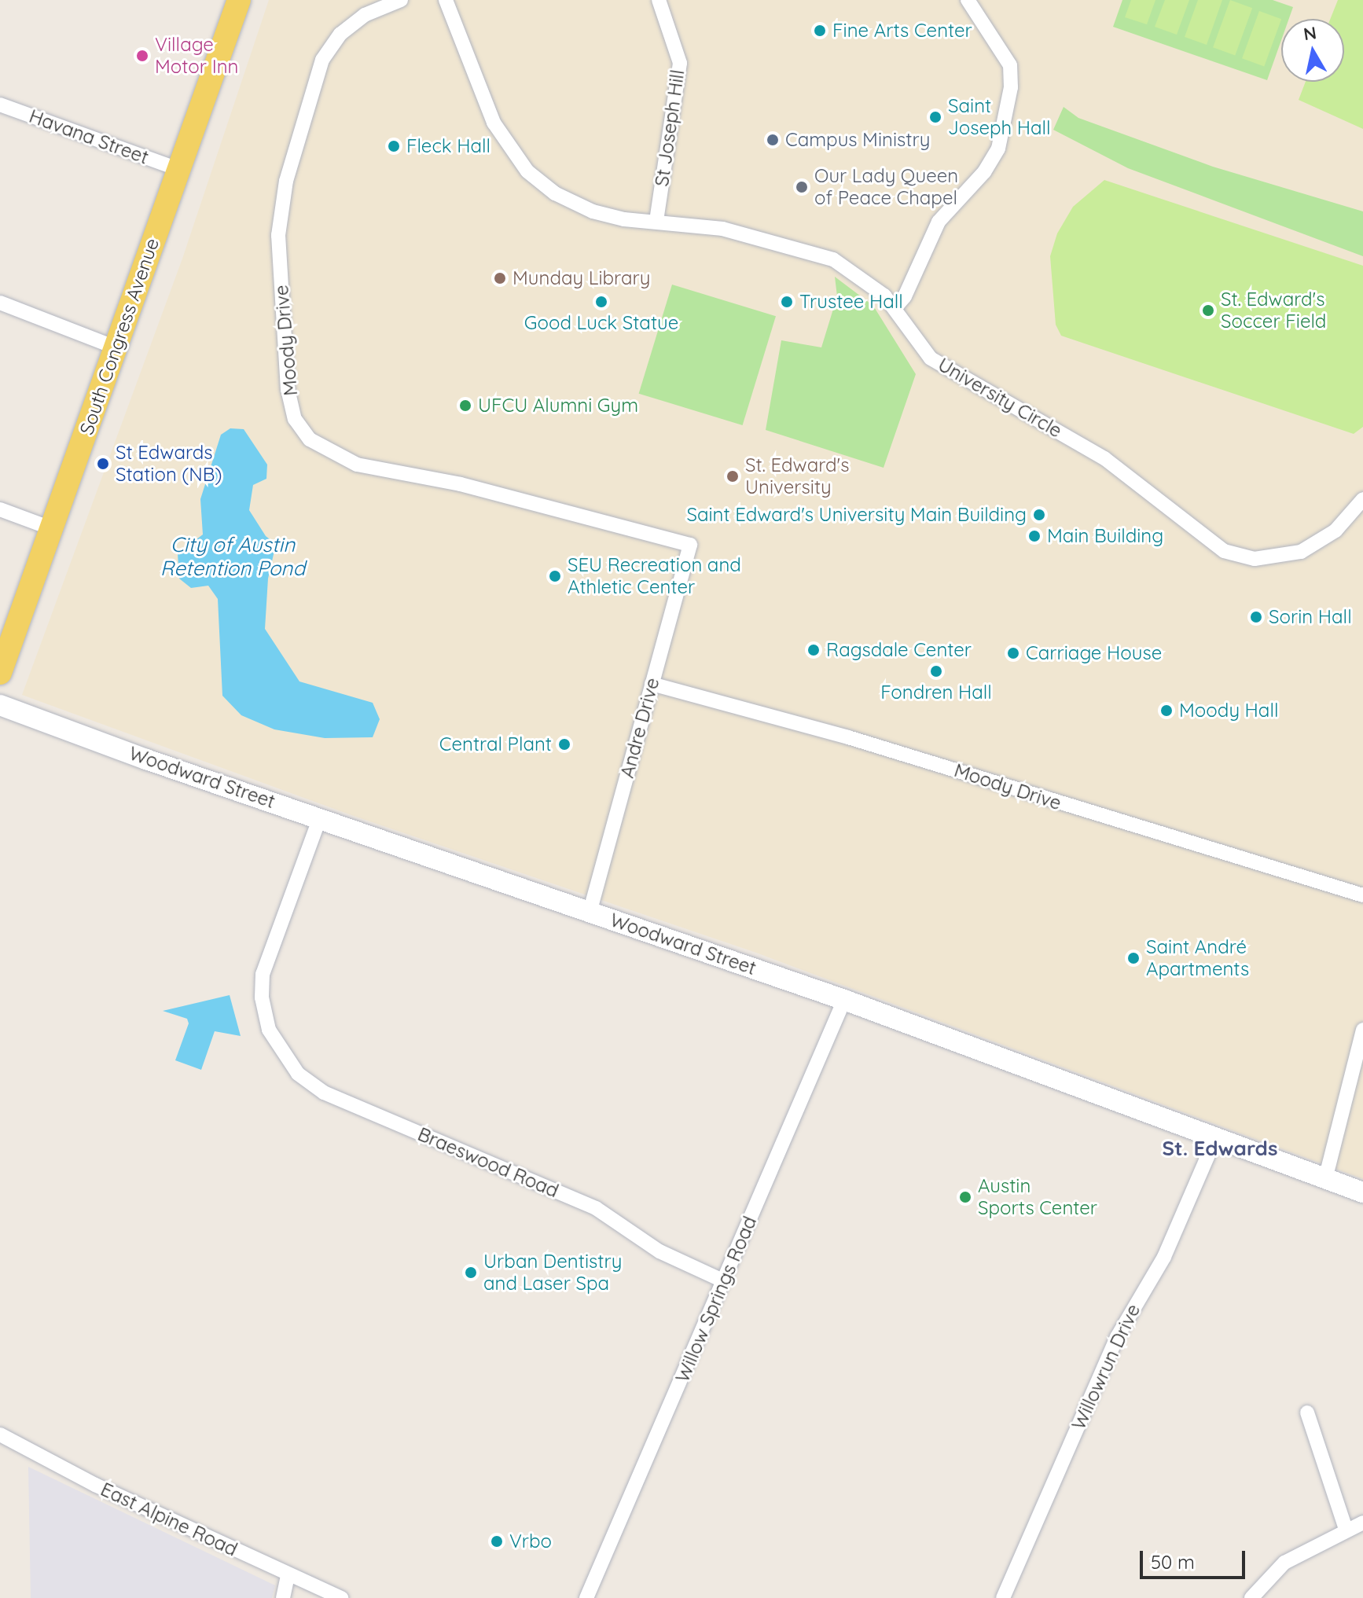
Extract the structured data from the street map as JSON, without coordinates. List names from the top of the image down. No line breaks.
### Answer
{"streets":{"main road":["South Congress Avenue"],"street":["St Joseph Hill","Havana Street","Moody Drive","University Circle","Andre Drive","Woodward Street","Braeswood Road","Willow Springs Road","Willowrun Drive","East Alpine Road"]},"crossings":[["St Joseph Hill","University Circle"],["Havana Street","South Congress Avenue"],["Moody Drive","Andre Drive"],["Andre Drive","Woodward Street"],["Woodward Street","Braeswood Road"],["Woodward Street","Willow Springs Road"],["Woodward Street","Willowrun Drive"],["Braeswood Road","Willow Springs Road"]],"districts":["St. Edwards"],"water":["City of Austin Retention Pond"],"places":["Fine Arts Center","Village Motor Inn","Saint Joseph Hall","Campus Ministry","Fleck Hall","Our Lady Queen of Peace Chapel","Munday Library","Good Luck Statue","Trustee Hall","St. Edward's Soccer Field","UFCU Alumni Gym","St Edwards Station (NB)","St. Edward's University","Saint Edward's University Main Building","Main Building","SEU Recreation and Athletic Center","Sorin Hall","Ragsdale Center","Carriage House","Fondren Hall","Moody Hall","Central Plant","Saint André Apartments","Austin Sports Center","Urban Dentistry and Laser Spa","Vrbo"],"scale_bar":"50 m","north":"top"}
